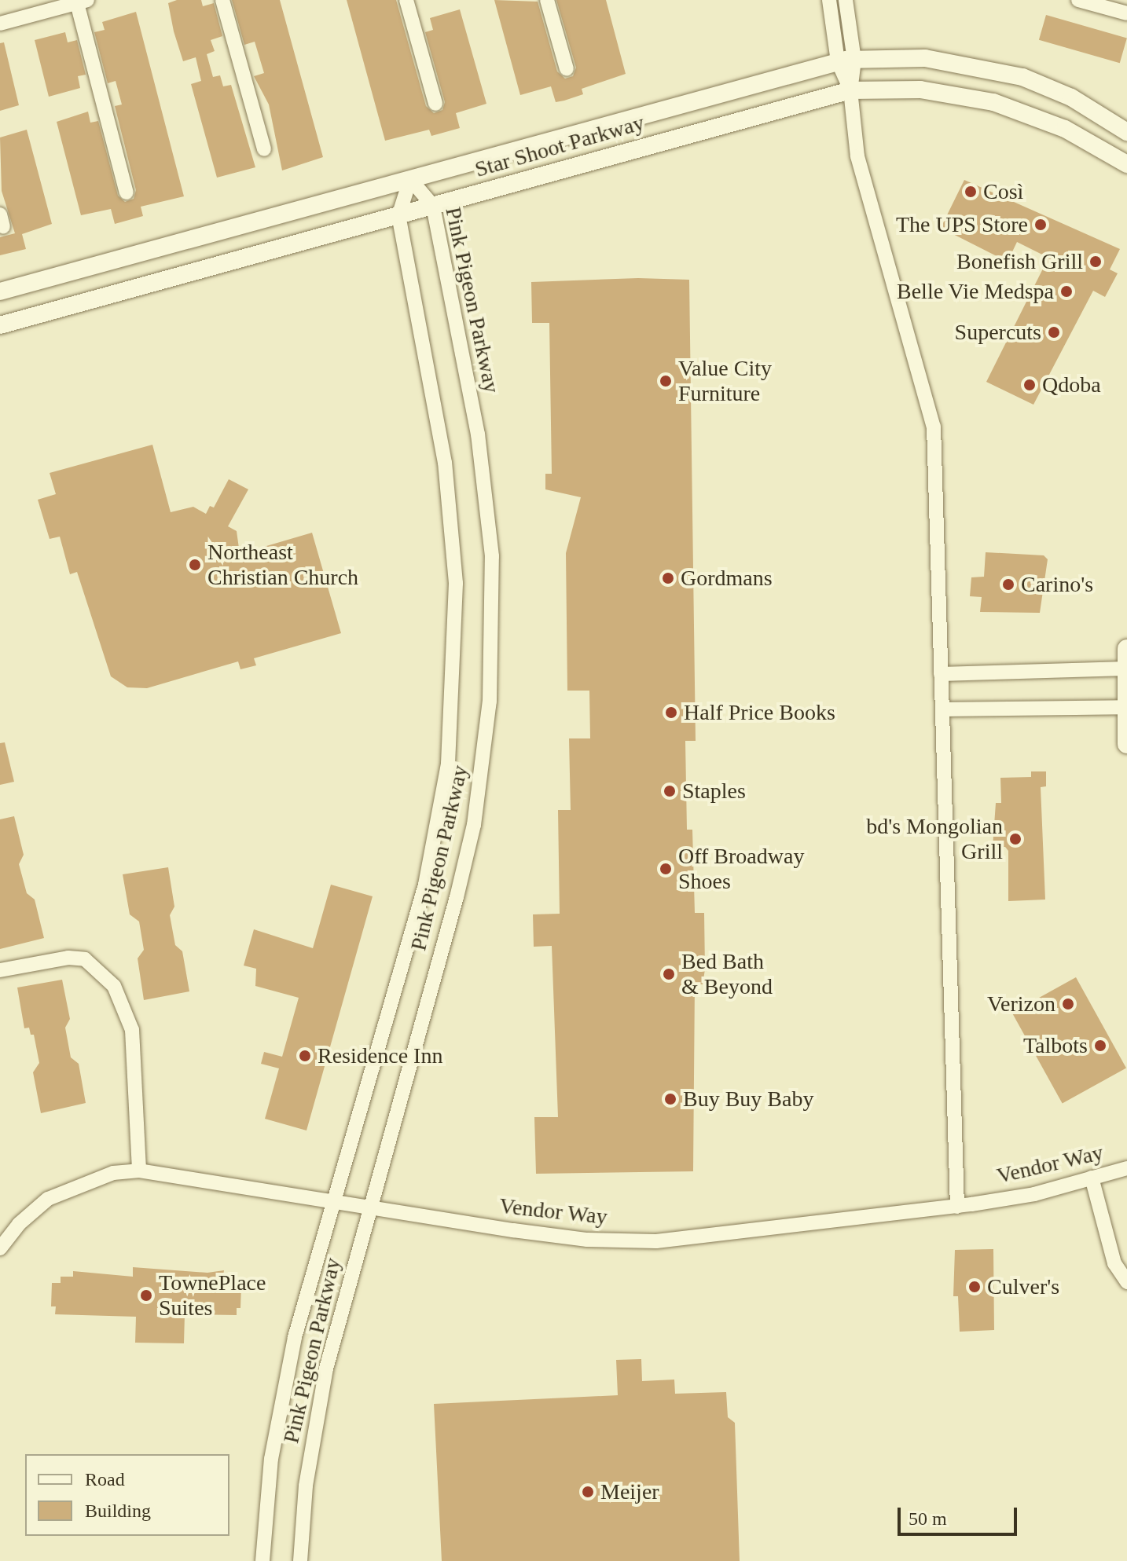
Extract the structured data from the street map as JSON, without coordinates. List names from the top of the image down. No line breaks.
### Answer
{"streets":{"street":["Star Shoot Parkway","Pink Pigeon Parkway","Vendor Way"]},"crossings":[["Star Shoot Parkway","Pink Pigeon Parkway"],["Pink Pigeon Parkway","Vendor Way"]],"places":["Così","The UPS Store","Bonefish Grill","Belle Vie Medspa","Supercuts","Value City Furniture","Qdoba","Northeast Christian Church","Gordmans","Carino's","Half Price Books","Staples","bd's Mongolian Grill","Off Broadway Shoes","Bed Bath & Beyond","Verizon","Talbots","Residence Inn","Buy Buy Baby","Culver's","TownePlace Suites","Meijer"],"legend":["Road","Building"],"scale_bar":"50 m"}
